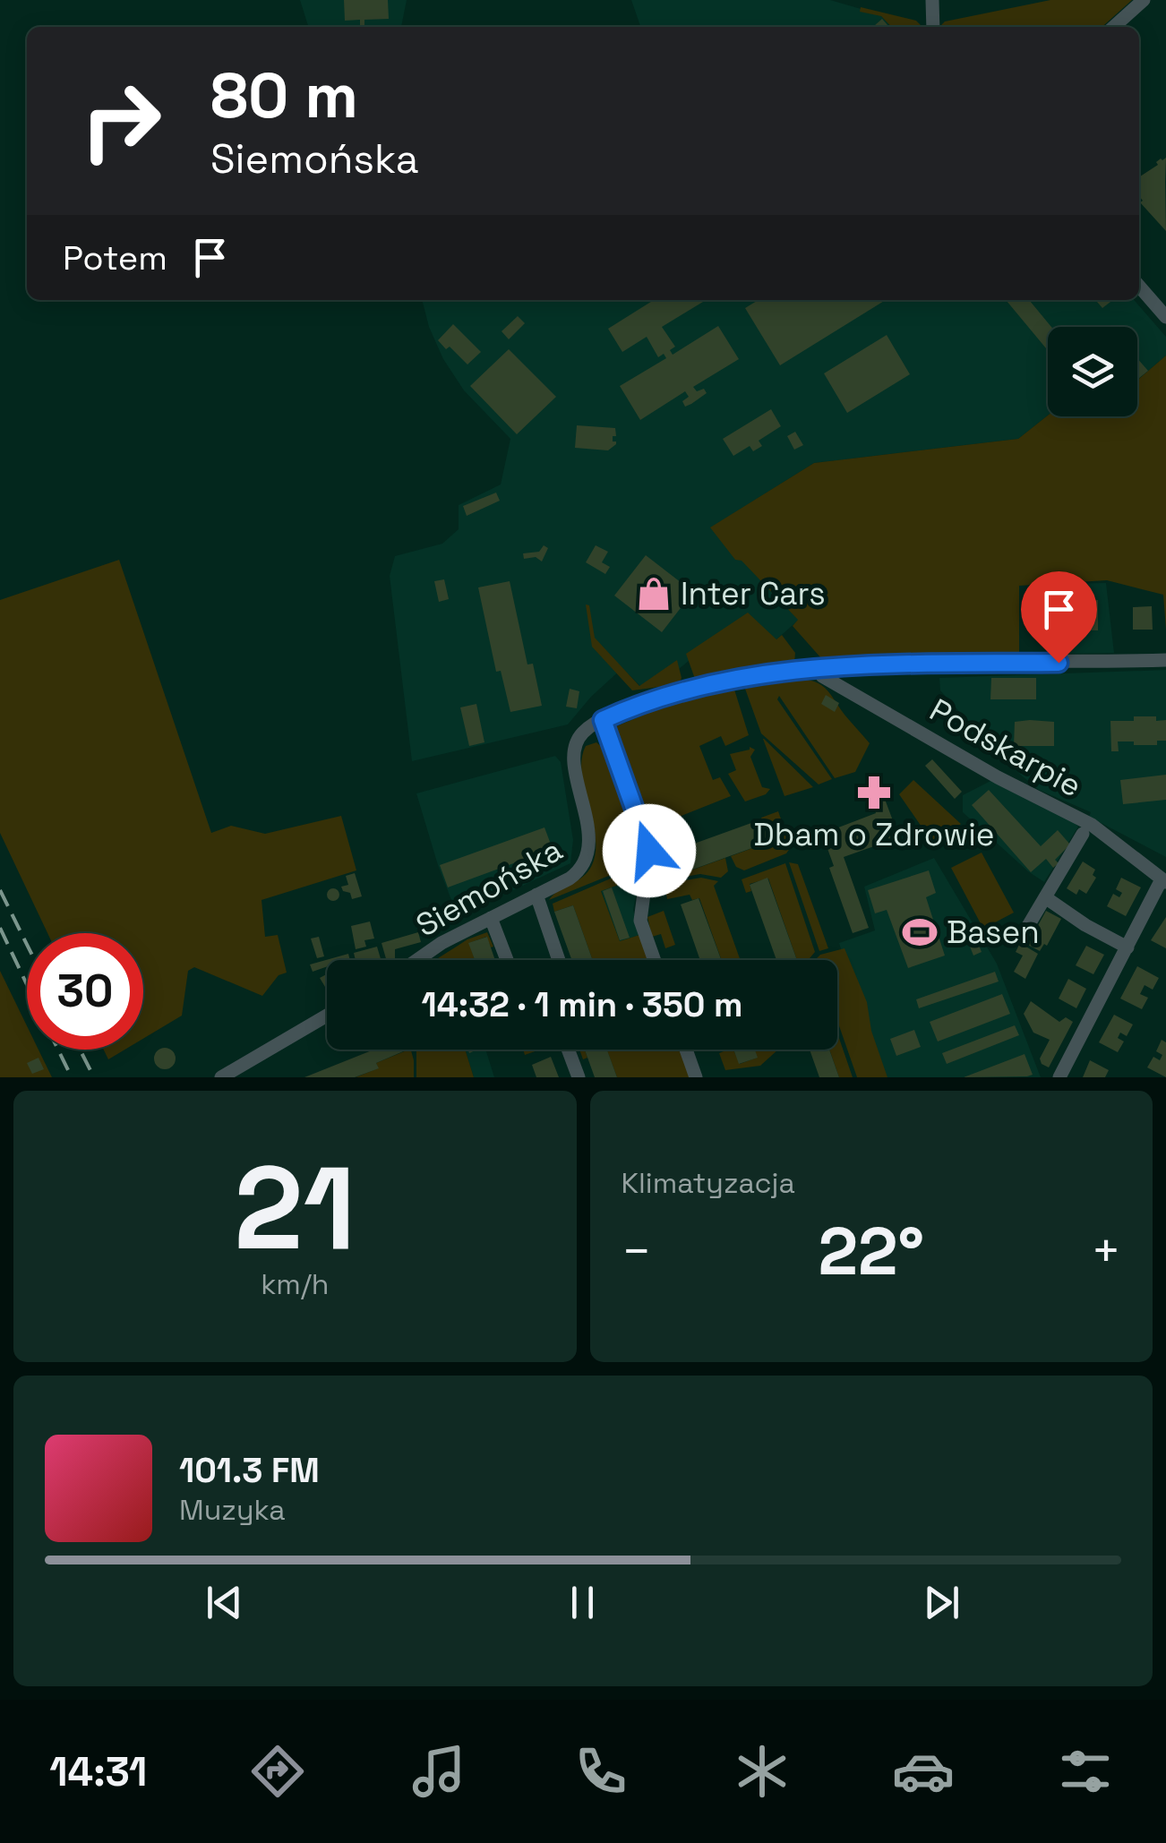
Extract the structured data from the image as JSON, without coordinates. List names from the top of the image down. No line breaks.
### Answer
{"streets":{"street":["Podskarpie","Siemońska"]},"crossings":[["Podskarpie","Siemońska"]],"places":{"shop":["Inter Cars"],"pharmacy":["Dbam o Zdrowie"],"sports":["Basen"]},"page":{"turn":["80 m","Siemońska"],"then":"Potem","limit":"30","trip":"14:32 · 1 min · 350 m","tile":[["21","km/h"],"Klimatyzacja"],"heat":["−","22°","+"],"song":["101.3 FM","Muzyka"],"tabs":"14:31"}}
